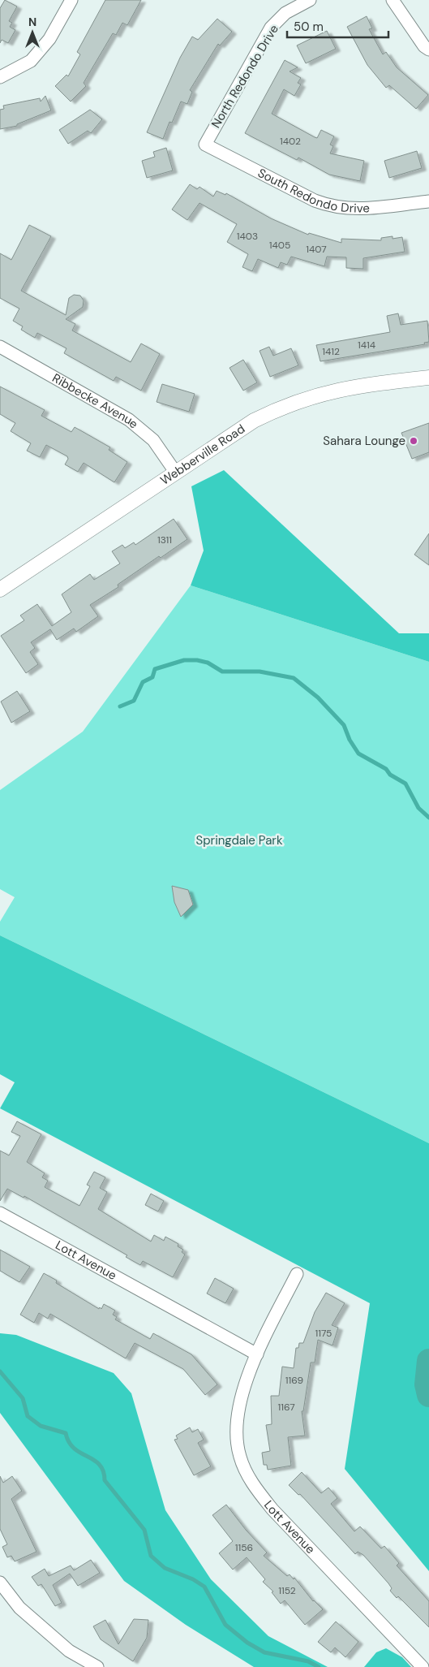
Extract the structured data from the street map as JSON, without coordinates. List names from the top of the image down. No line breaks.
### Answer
{"streets":{"street":["North Redondo Drive","South Redondo Drive","Ribbecke Avenue","Webberville Road","Lott Avenue"]},"crossings":[["North Redondo Drive","South Redondo Drive"],["Ribbecke Avenue","Webberville Road"]],"parks":["Springdale Park"],"places":["Sahara Lounge"],"house_numbers":["1402","1403","1405","1407","1414","1412","1311","1175","1169","1167","1156","1152"],"scale_bar":"50 m","north":"top"}
